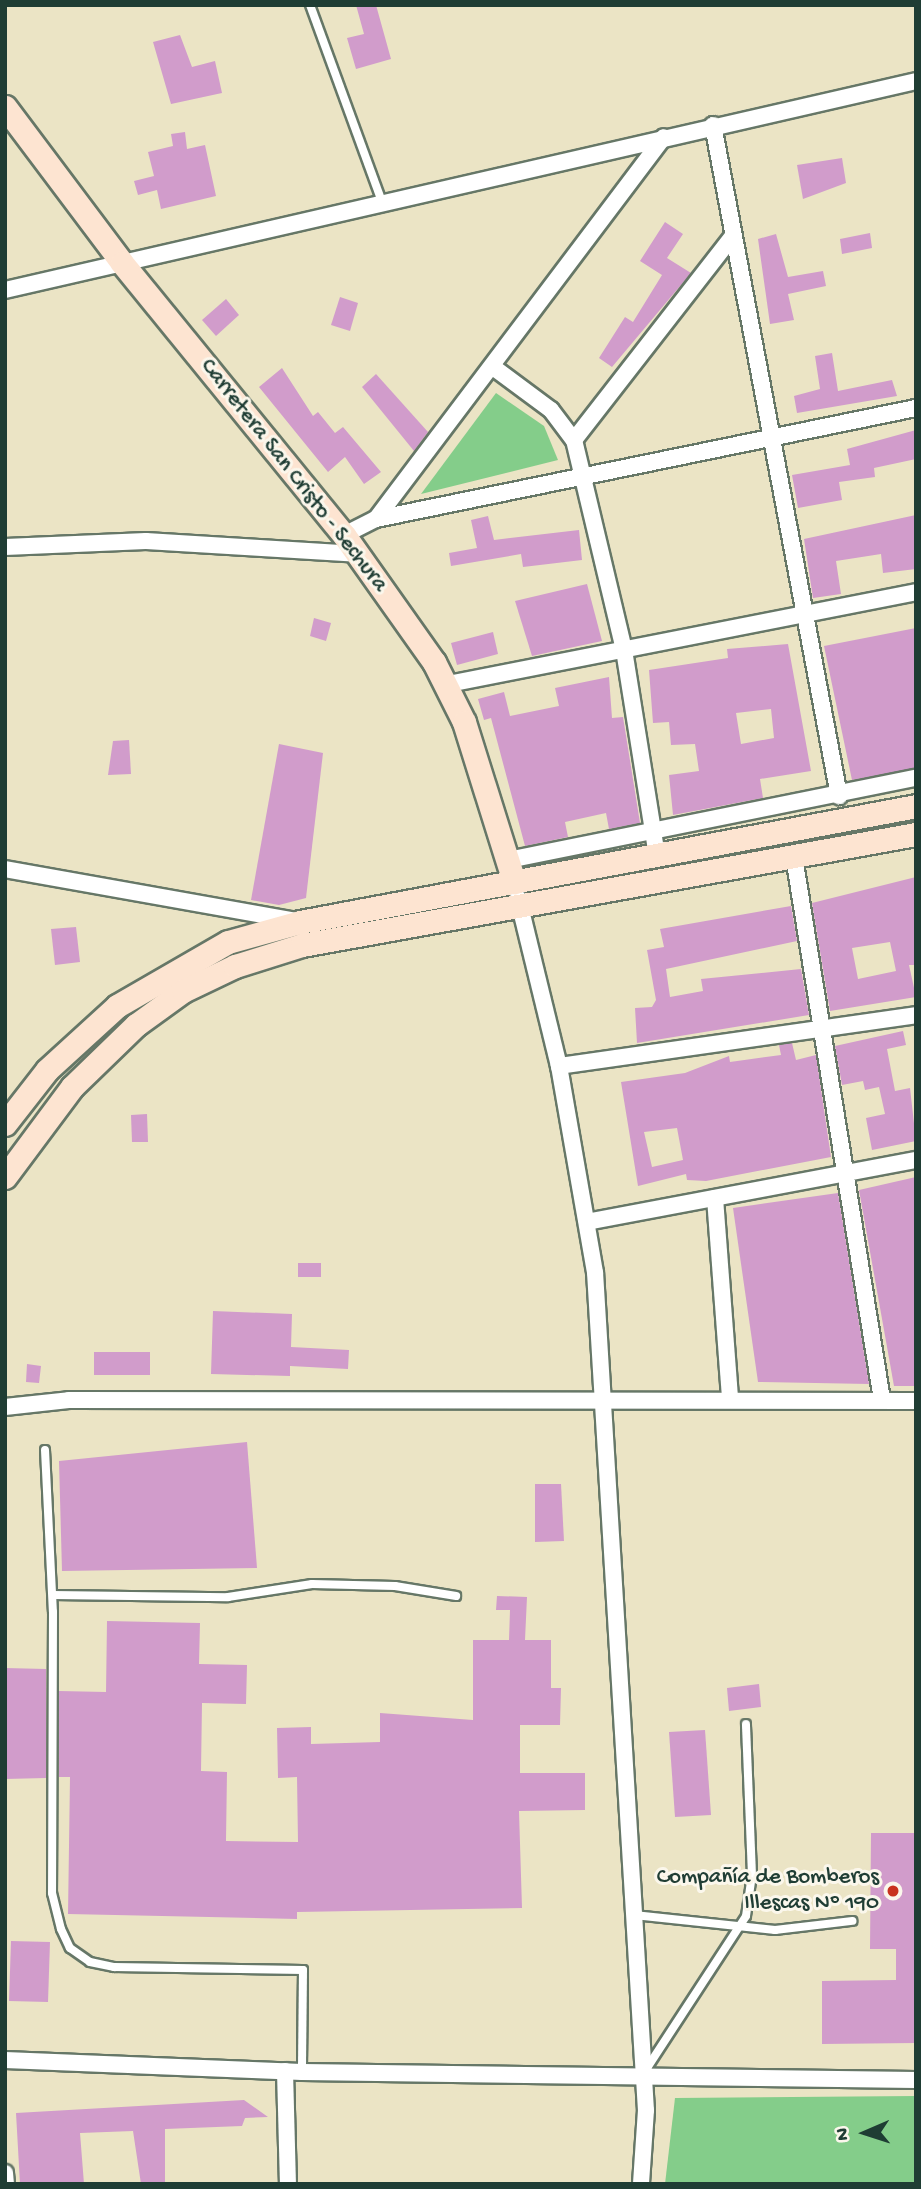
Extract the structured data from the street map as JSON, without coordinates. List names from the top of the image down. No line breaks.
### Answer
{"streets":{"main road":["Carretera San Cristo - Sechura"]},"places":["Compañía de Bomberos Illescas Nº 190"],"north":"left"}
